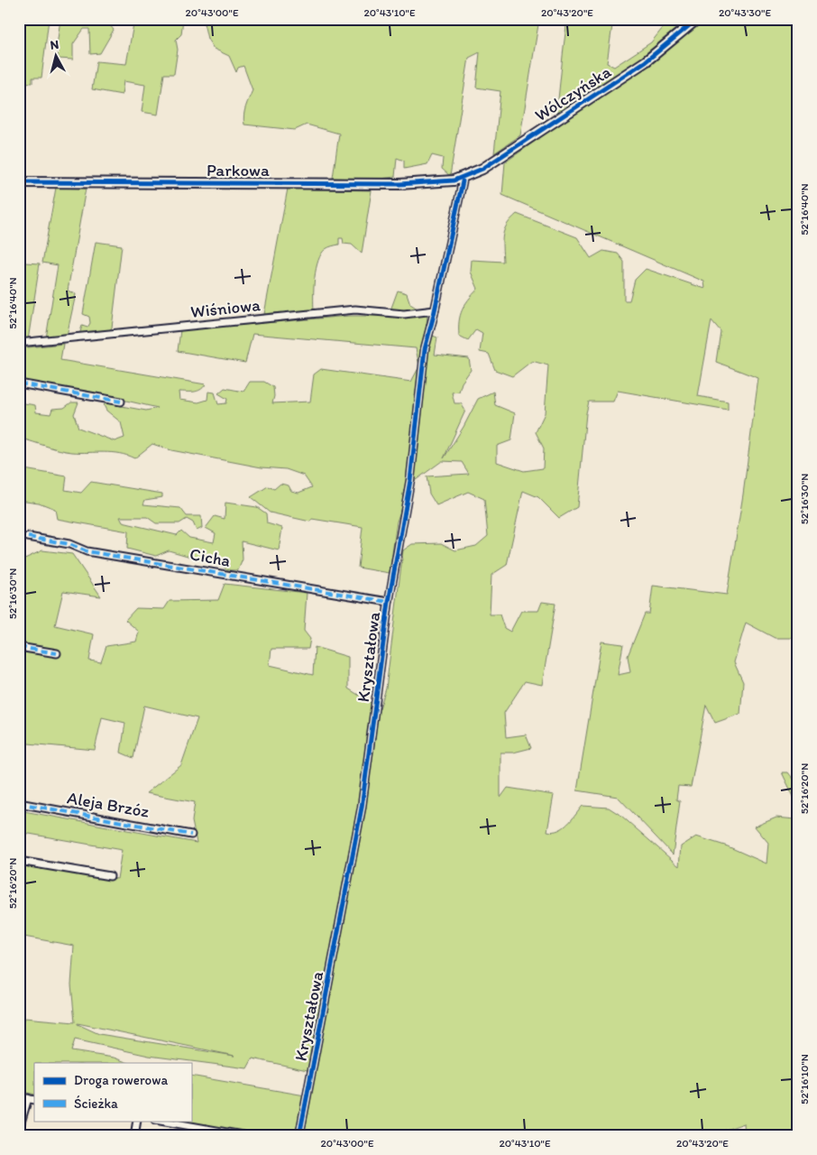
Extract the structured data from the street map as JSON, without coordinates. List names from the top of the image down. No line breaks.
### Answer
{"streets":{"street":["Wólczyńska","Parkowa","Wiśniowa","Cicha","Kryształowa","Aleja Brzóz"]},"crossings":[["Wólczyńska","Parkowa"],["Wólczyńska","Kryształowa"],["Parkowa","Kryształowa"],["Wiśniowa","Kryształowa"],["Cicha","Kryształowa"]],"legend":["Droga rowerowa","Ścieżka"],"north":"top","coordinates":["20°43'00\"E","20°43'10\"E","20°43'20\"E","20°43'30\"E","52°16'40\"N","52°16'30\"N","52°16'20\"N","52°16'10\"N"]}
